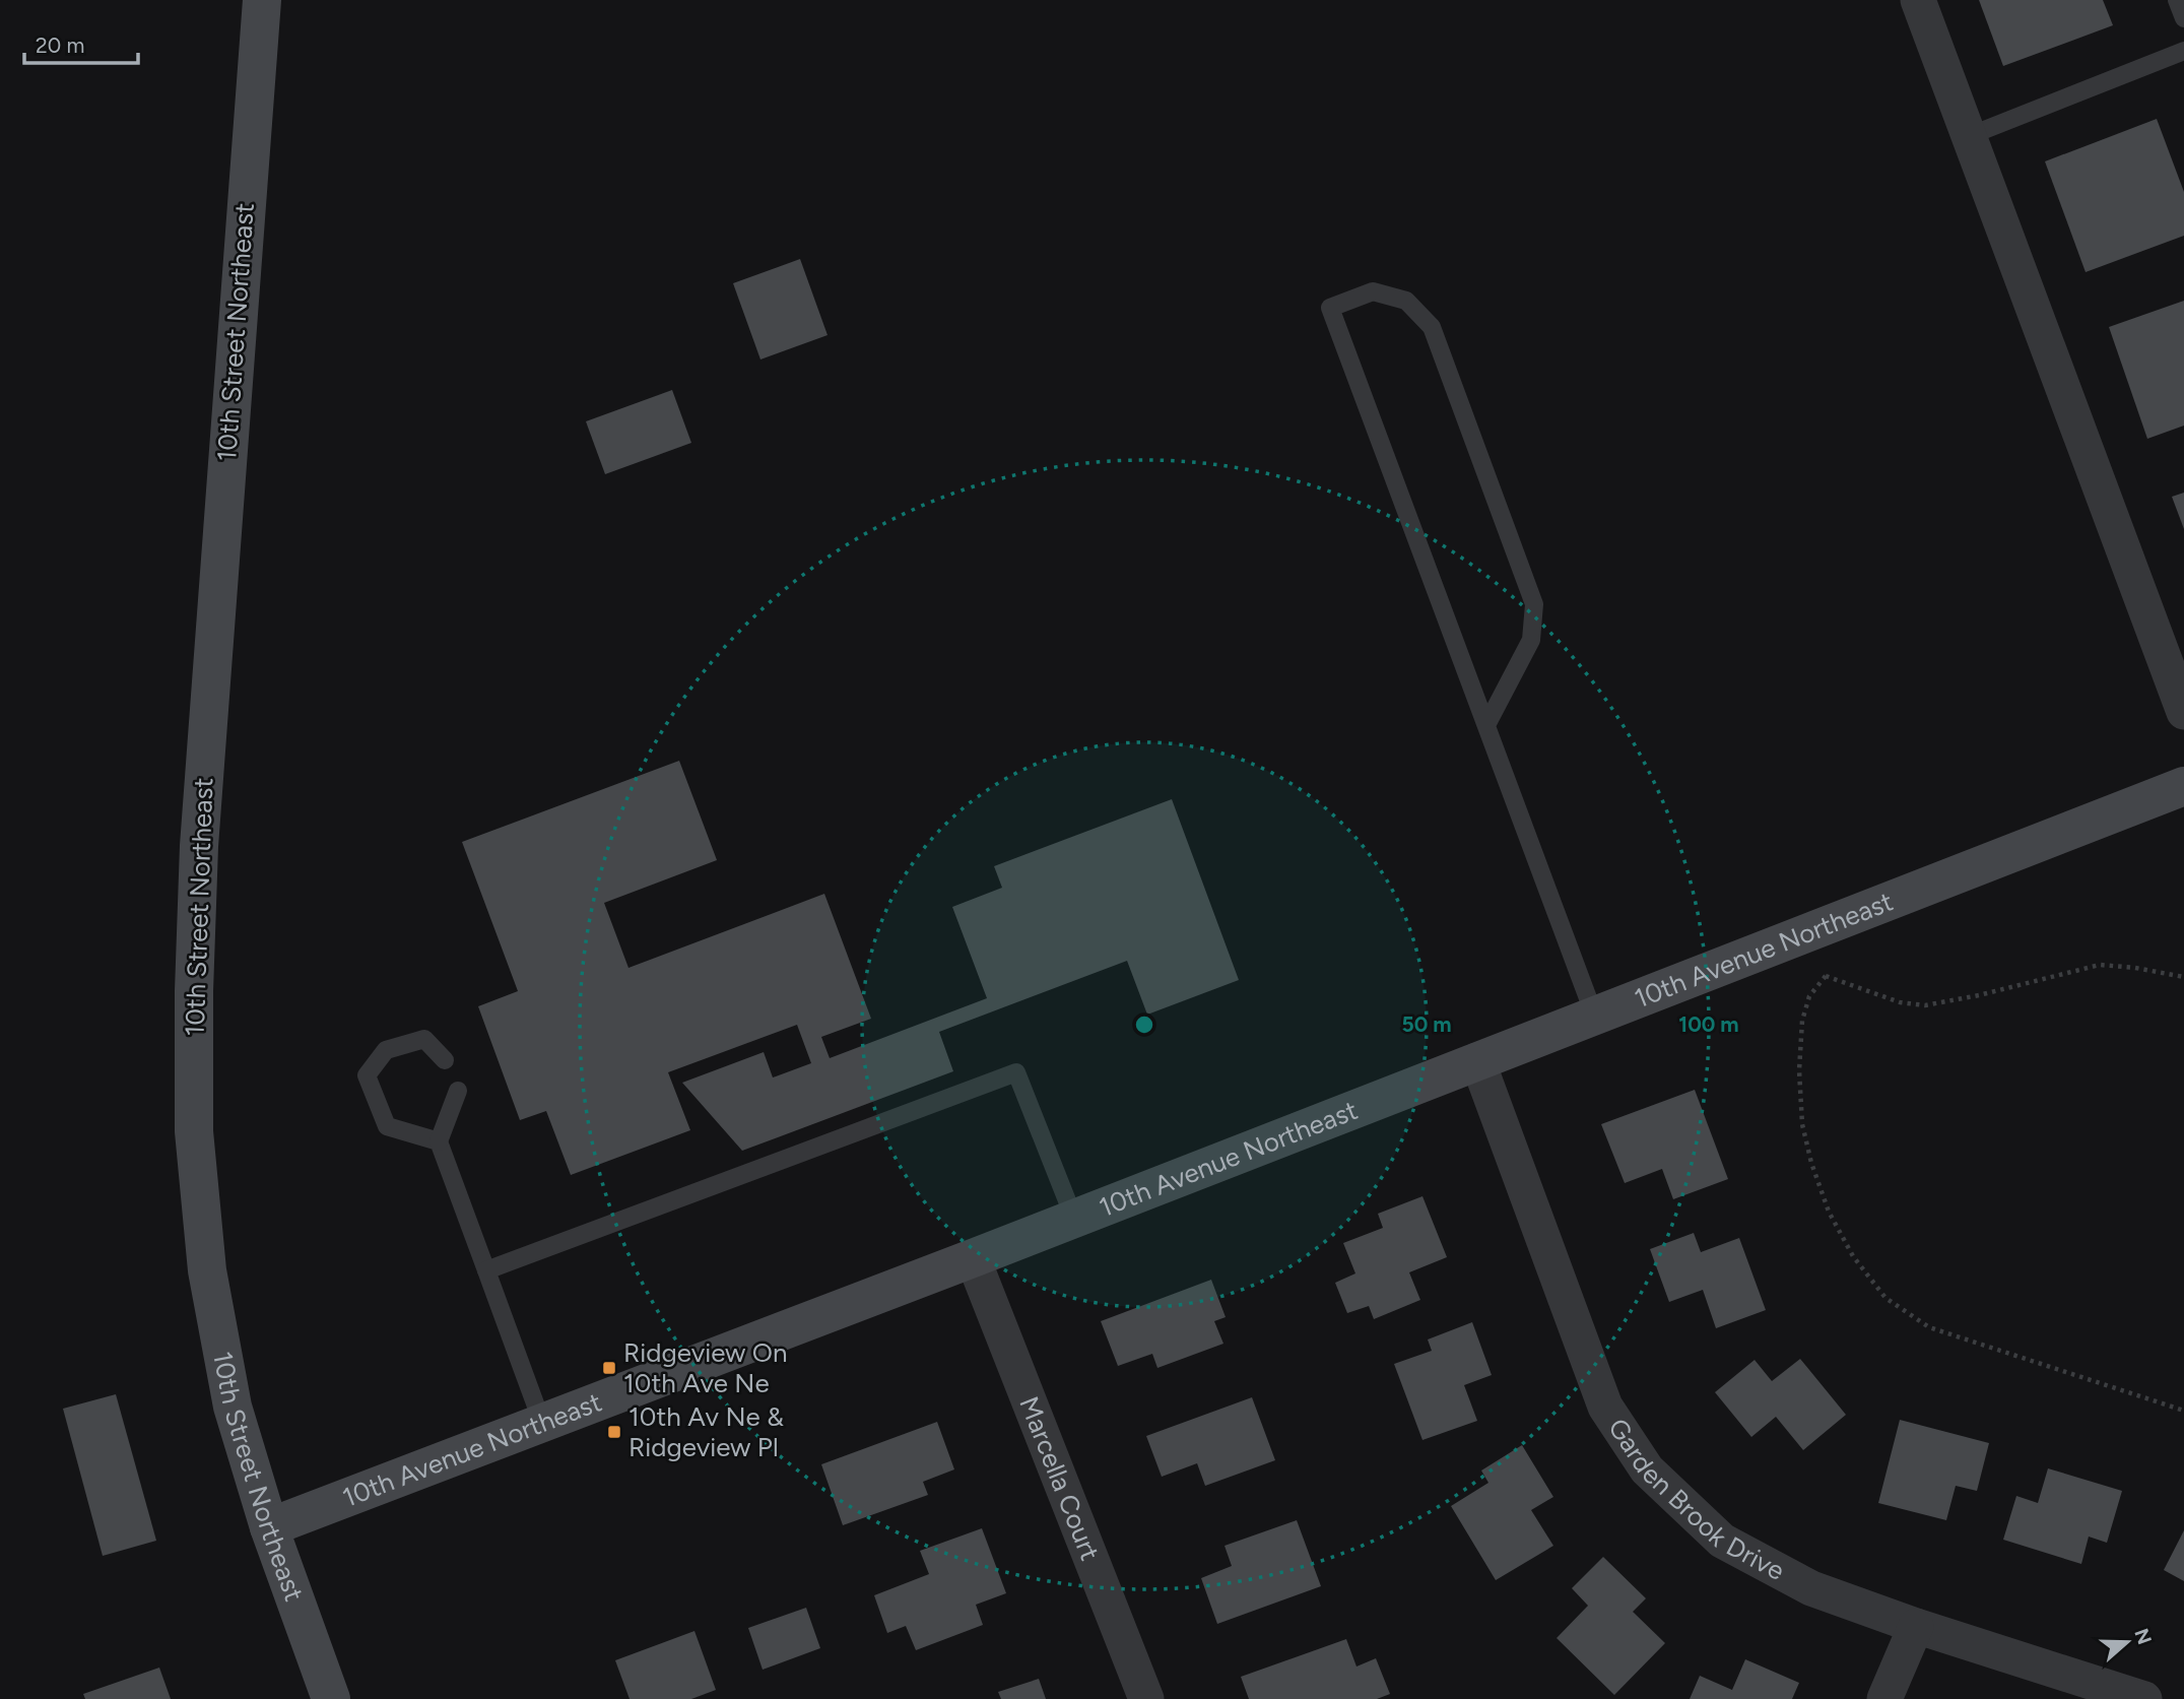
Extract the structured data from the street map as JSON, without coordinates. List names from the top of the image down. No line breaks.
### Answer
{"streets":{"street":["10th Street Northeast","10th Avenue Northeast","Marcella Court","Garden Brook Drive"]},"crossings":[["10th Street Northeast","10th Avenue Northeast"],["10th Avenue Northeast","Marcella Court"],["10th Avenue Northeast","Garden Brook Drive"]],"places":{"transit":["Ridgeview On 10th Ave Ne","10th Av Ne & Ridgeview Pl"]},"scale_bar":"20 m","north":"right","rings":["50 m","100 m"]}
